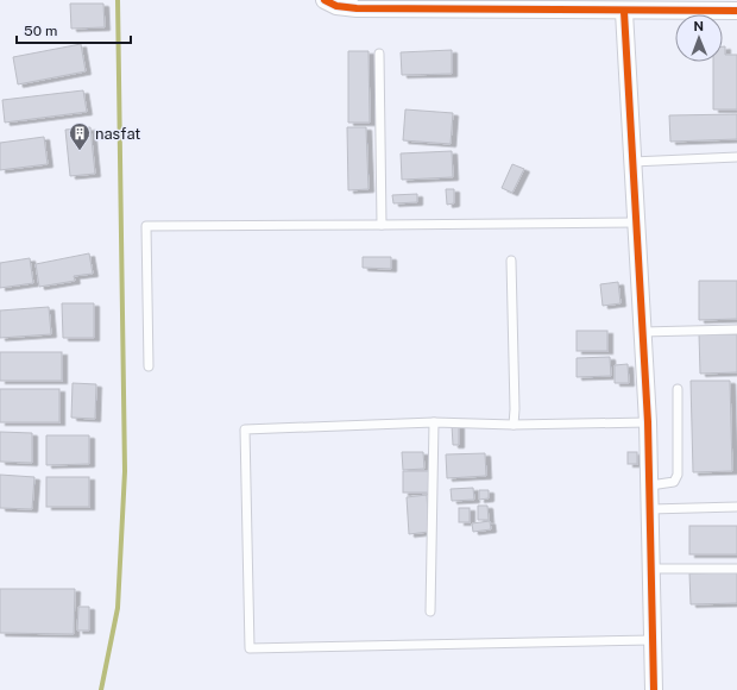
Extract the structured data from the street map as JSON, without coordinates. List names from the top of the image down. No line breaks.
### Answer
{"places":{"building":["nasfat"]},"scale_bar":"50 m","north":"top"}
